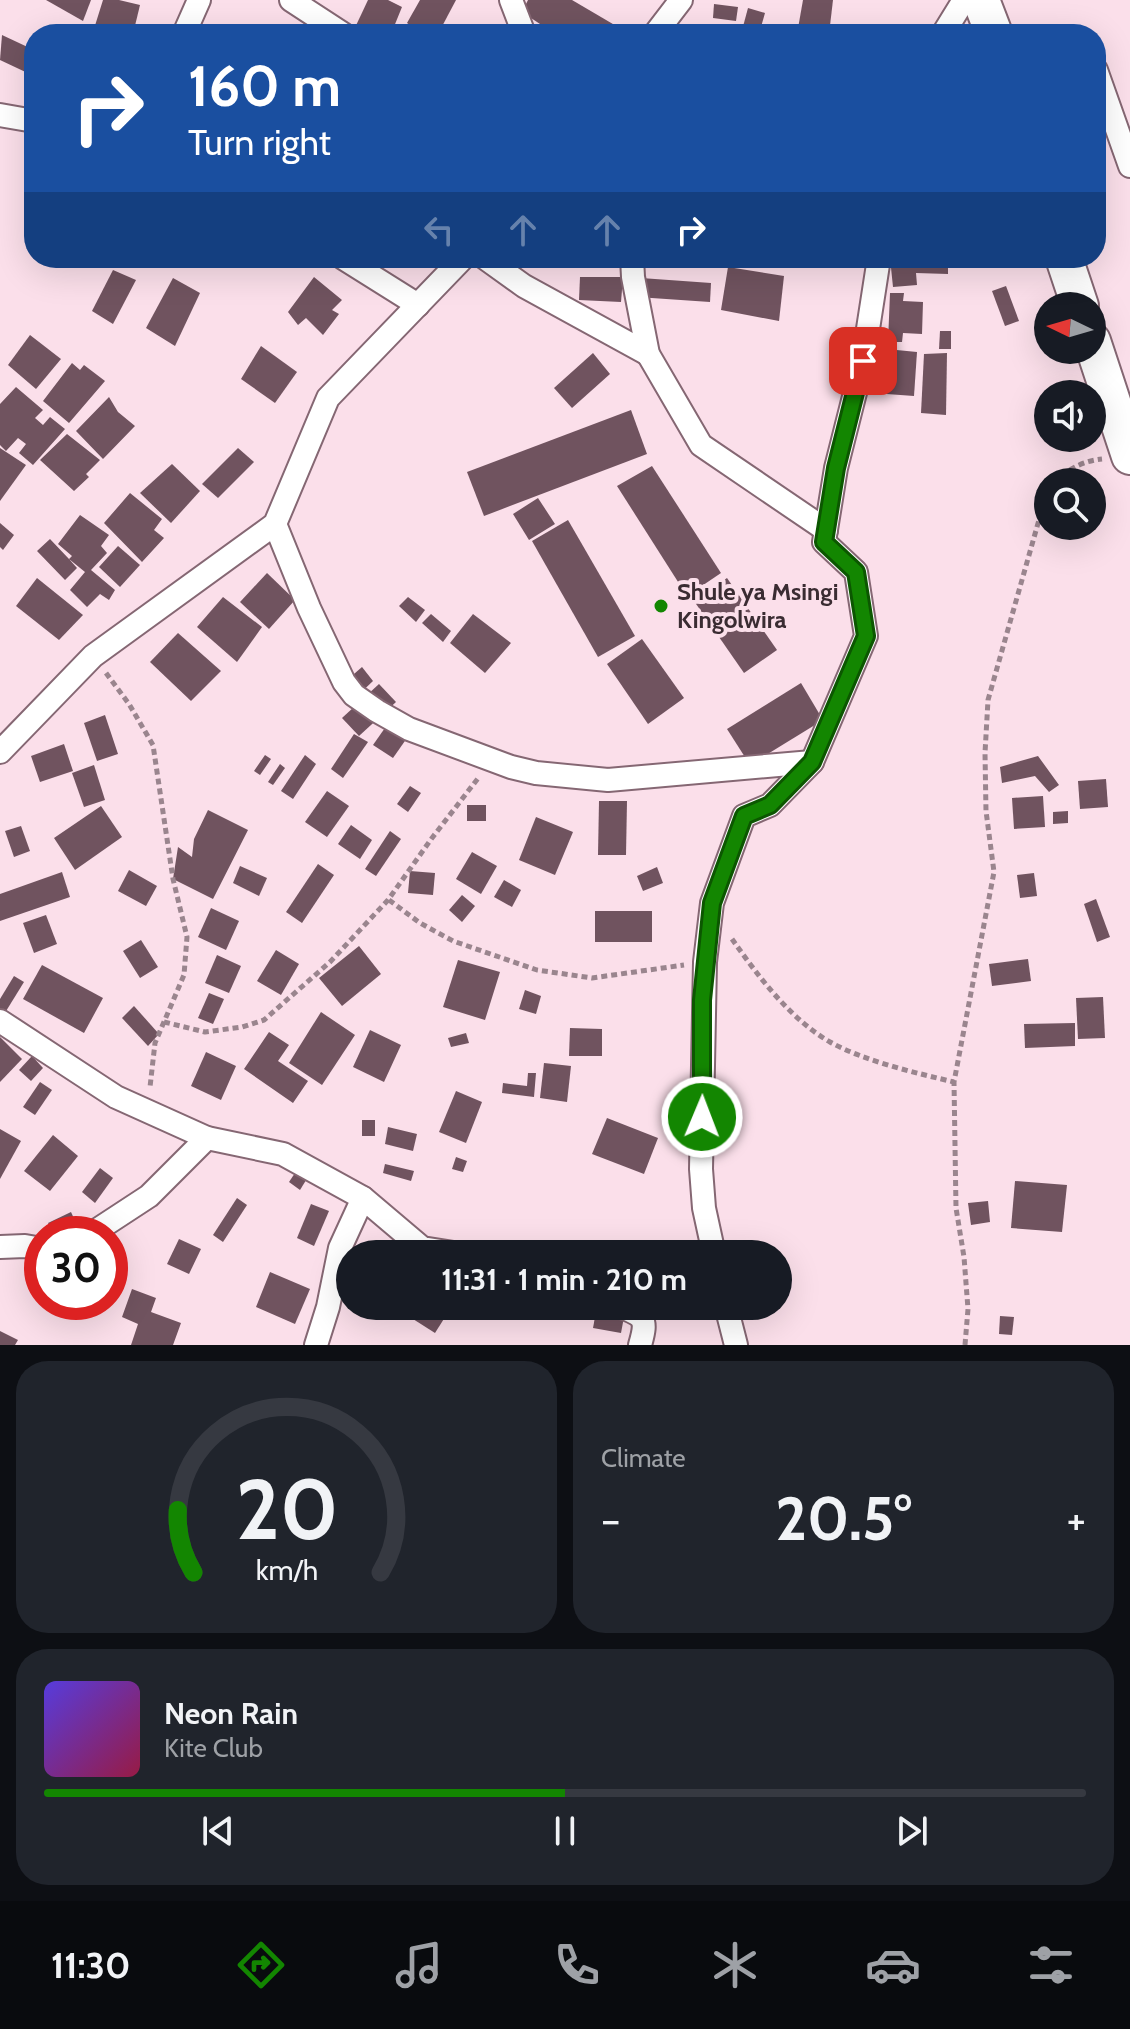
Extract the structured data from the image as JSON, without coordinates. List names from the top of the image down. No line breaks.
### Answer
{"places":["Shule ya Msingi Kingolwira"],"north":"left","page":{"turn":["160 m","Turn right"],"limit":"30","trip":"11:31 · 1 min · 210 m","tile":"Climate","heat":["−","20.5°","+"],"song":["Neon Rain","Kite Club"],"tabs":"11:30","gauge":["20","km/h"]}}
